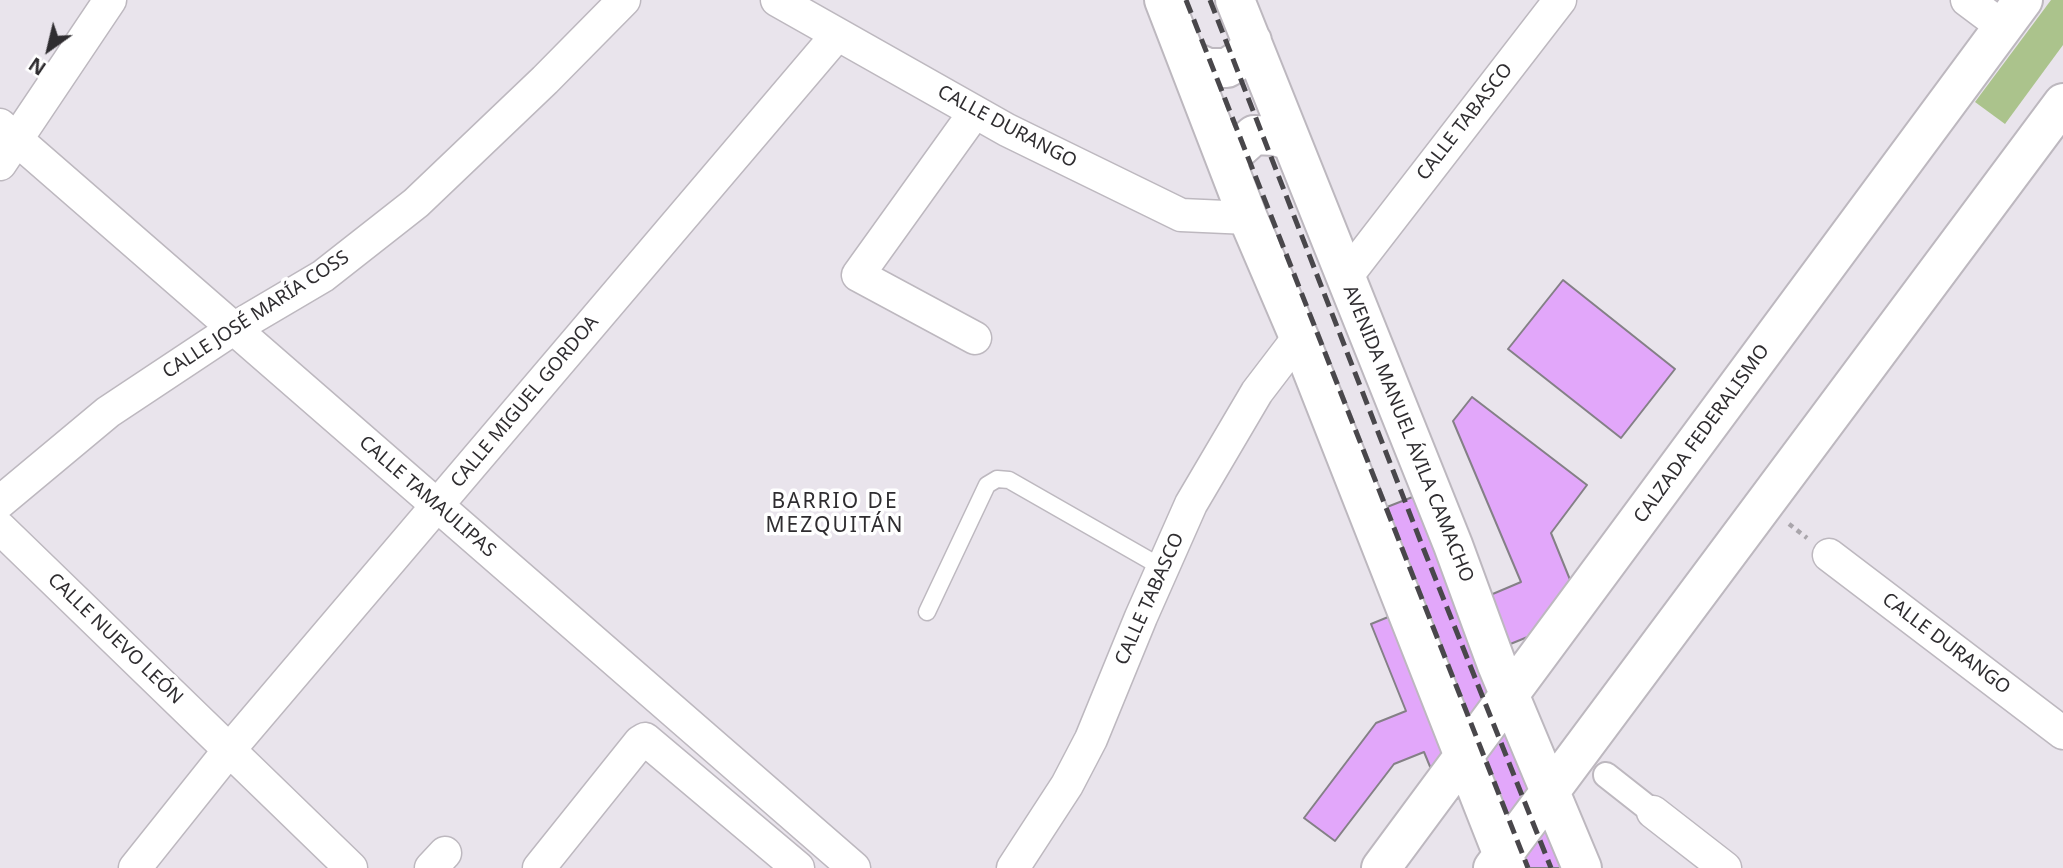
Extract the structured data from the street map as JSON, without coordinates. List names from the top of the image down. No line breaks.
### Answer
{"streets":{"main road":["AVENIDA MANUEL ÁVILA CAMACHO","CALZADA FEDERALISMO"],"street":["CALLE TABASCO","CALLE DURANGO","CALLE JOSÉ MARÍA COSS","CALLE MIGUEL GORDOA","CALLE TAMAULIPAS","CALLE NUEVO LEÓN"]},"crossings":[["CALLE TABASCO","AVENIDA MANUEL ÁVILA CAMACHO"],["CALLE DURANGO","CALLE MIGUEL GORDOA"],["CALLE JOSÉ MARÍA COSS","CALLE TAMAULIPAS"],["CALLE MIGUEL GORDOA","CALLE TAMAULIPAS"],["CALLE MIGUEL GORDOA","CALLE NUEVO LEÓN"],["AVENIDA MANUEL ÁVILA CAMACHO","CALZADA FEDERALISMO"]],"districts":["BARRIO DE MEZQUITÁN"],"north":"bottom left"}
